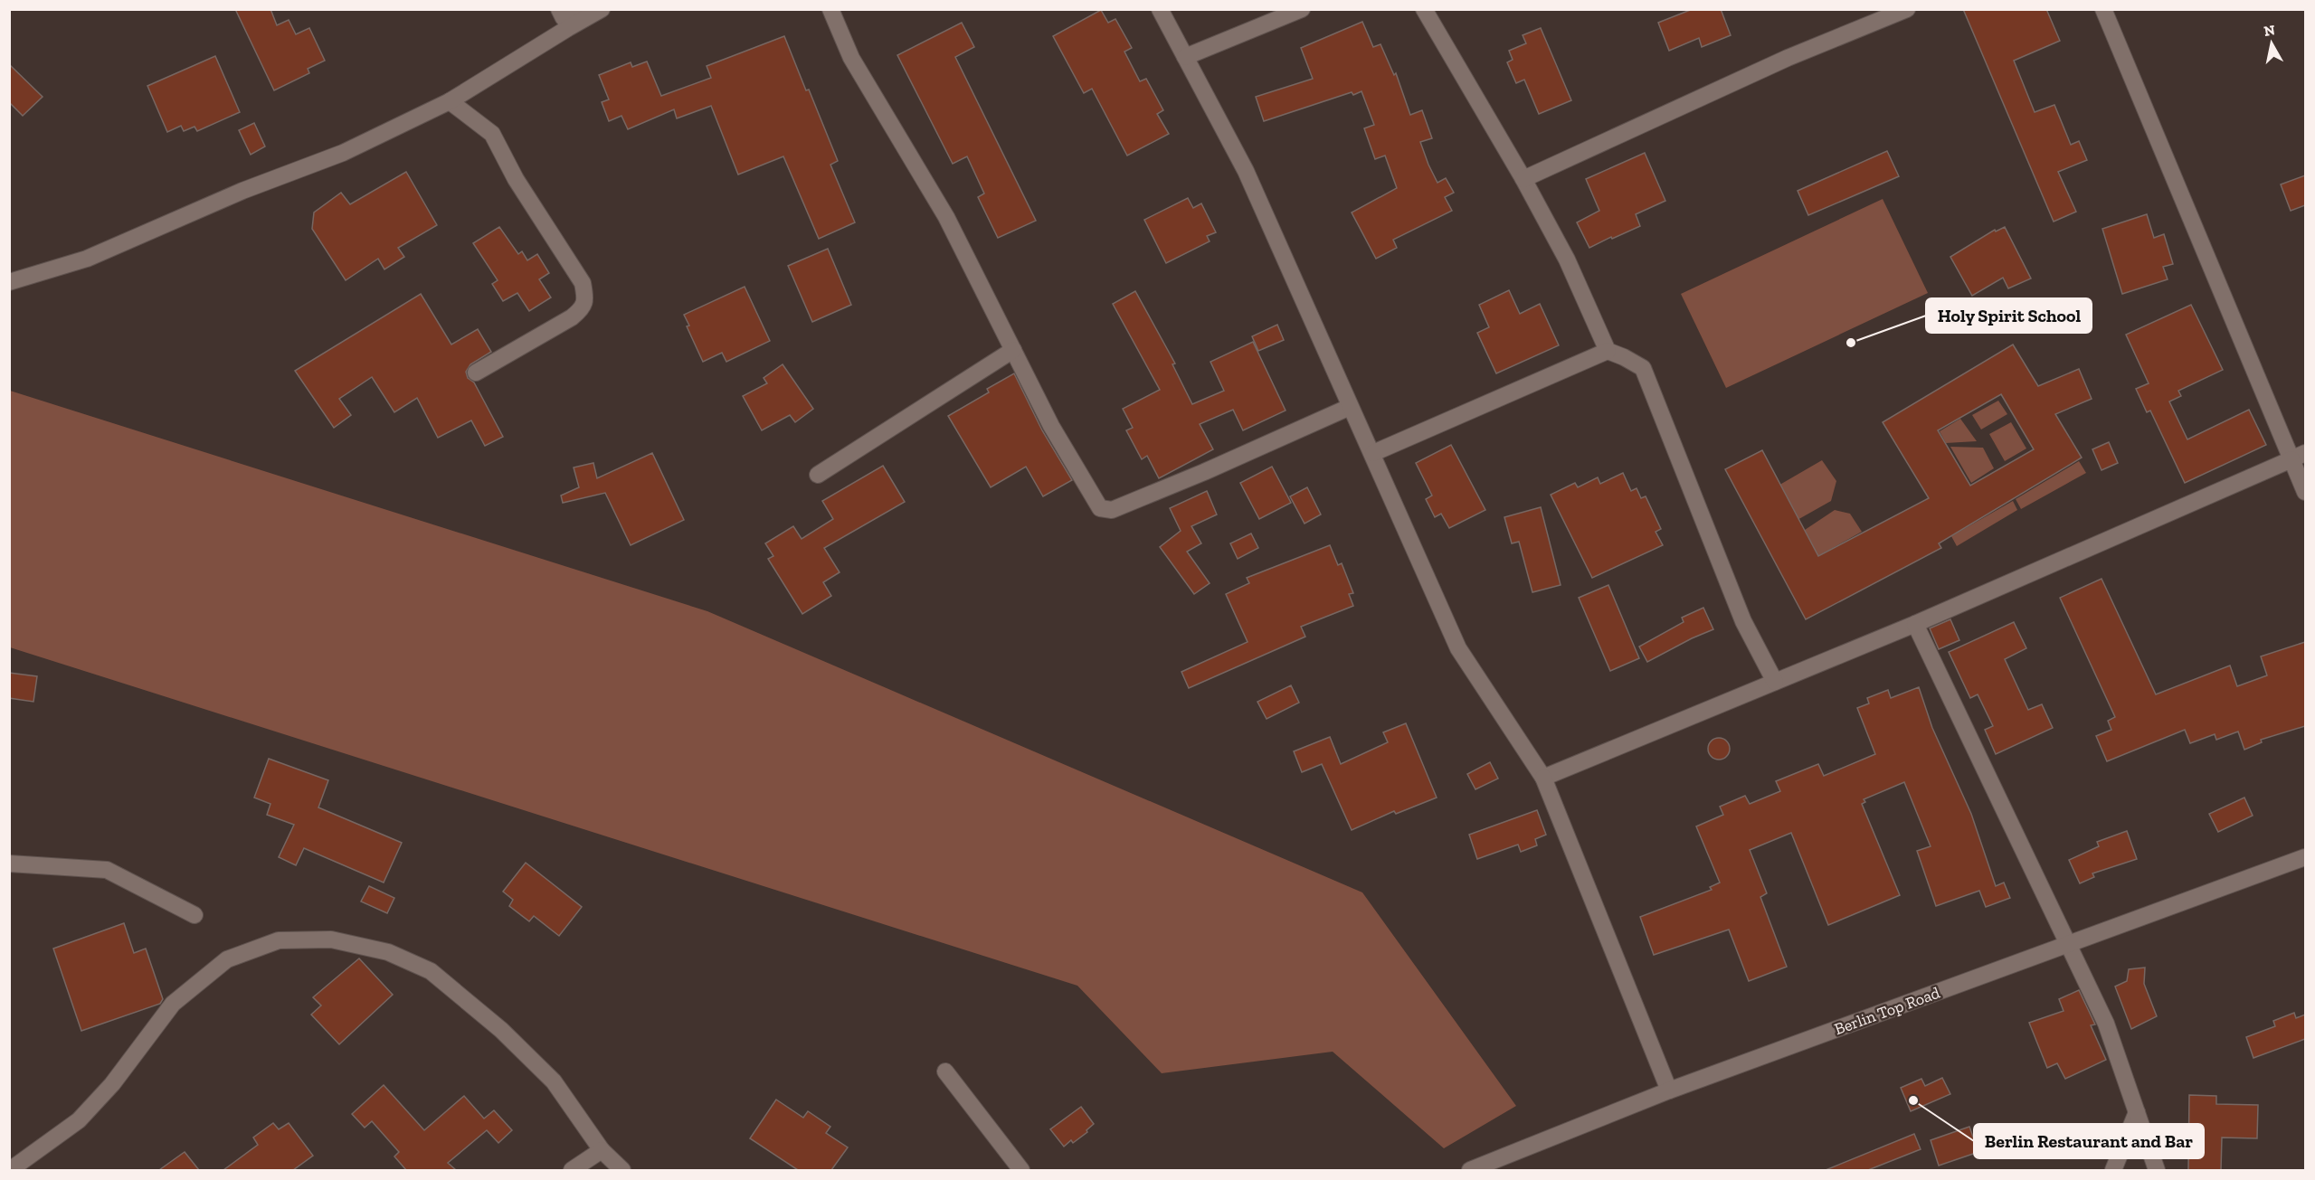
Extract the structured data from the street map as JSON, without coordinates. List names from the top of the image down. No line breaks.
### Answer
{"streets":{"street":["Berlin Top Road"]},"places":["Holy Spirit School","Berlin Restaurant and Bar"],"north":"top"}
